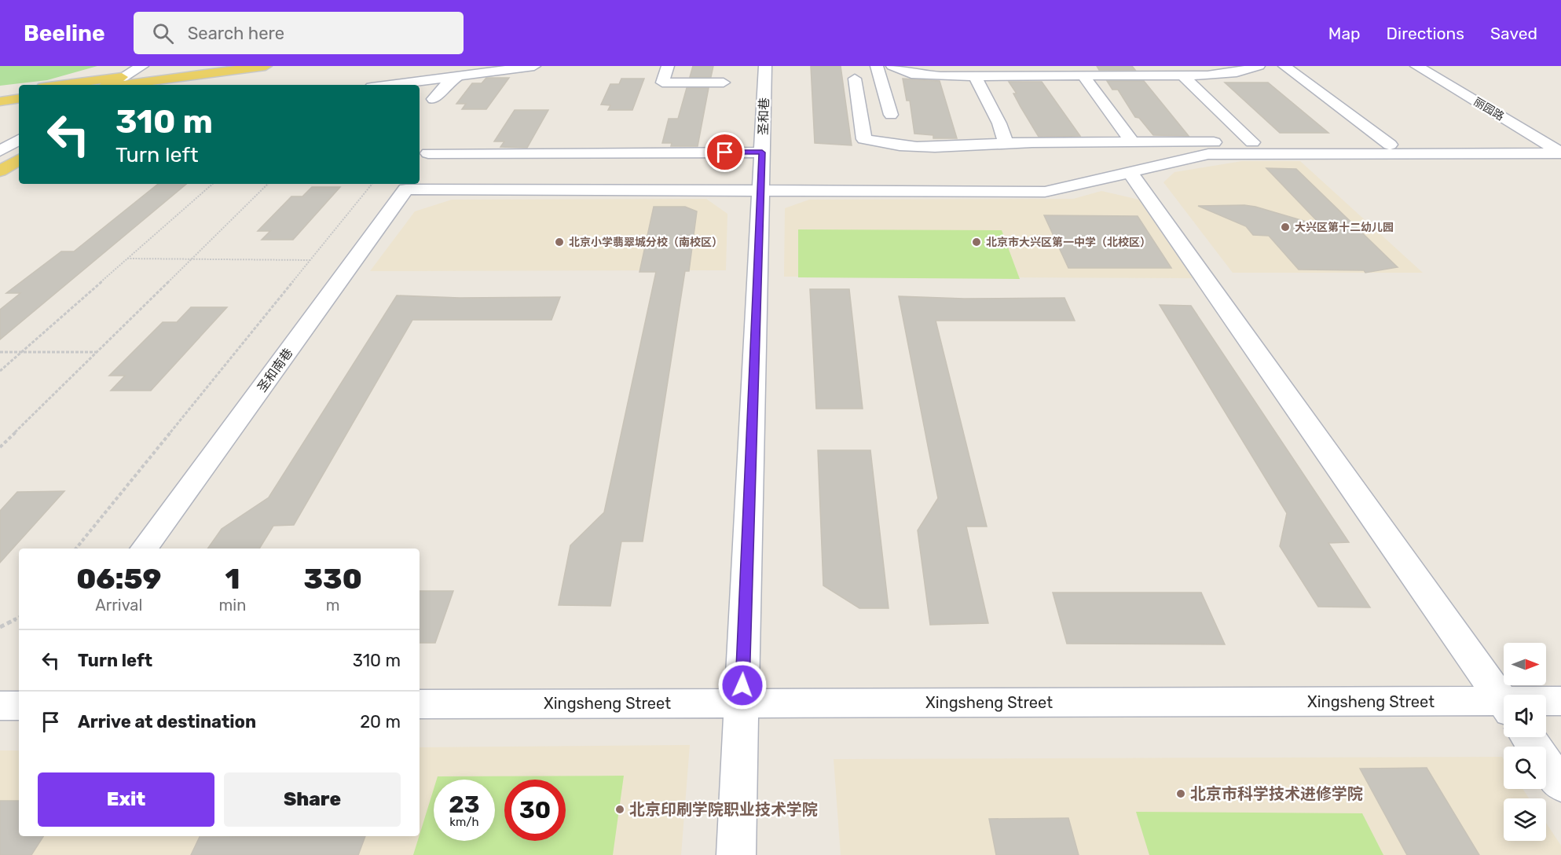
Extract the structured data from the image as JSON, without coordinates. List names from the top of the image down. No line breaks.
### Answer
{"streets":{"street":["丽园路","圣和巷","圣和南巷","Xingsheng Street"]},"crossings":[["圣和巷","圣和南巷"],["圣和巷","Xingsheng Street"]],"places":["大兴区第十二幼儿园","北京小学翡翠城分校（南校区）","北京市大兴区第一中学（北校区）","北京市科学技术进修学院","北京印刷学院职业技术学院"],"north":"right","page":{"header":"Beeline","search":"Search here","nav":["Map","Directions","Saved"],"turn":["310 m","Turn left"],"eta":["06:59","Arrival","1","min","330","m"],"list":[{"name":"Turn left","value":"310 m"},{"name":"Arrive at destination","value":"20 m"}],"buttons":["Exit","Share"],"speed":"23 km/h","limit":"30"}}
